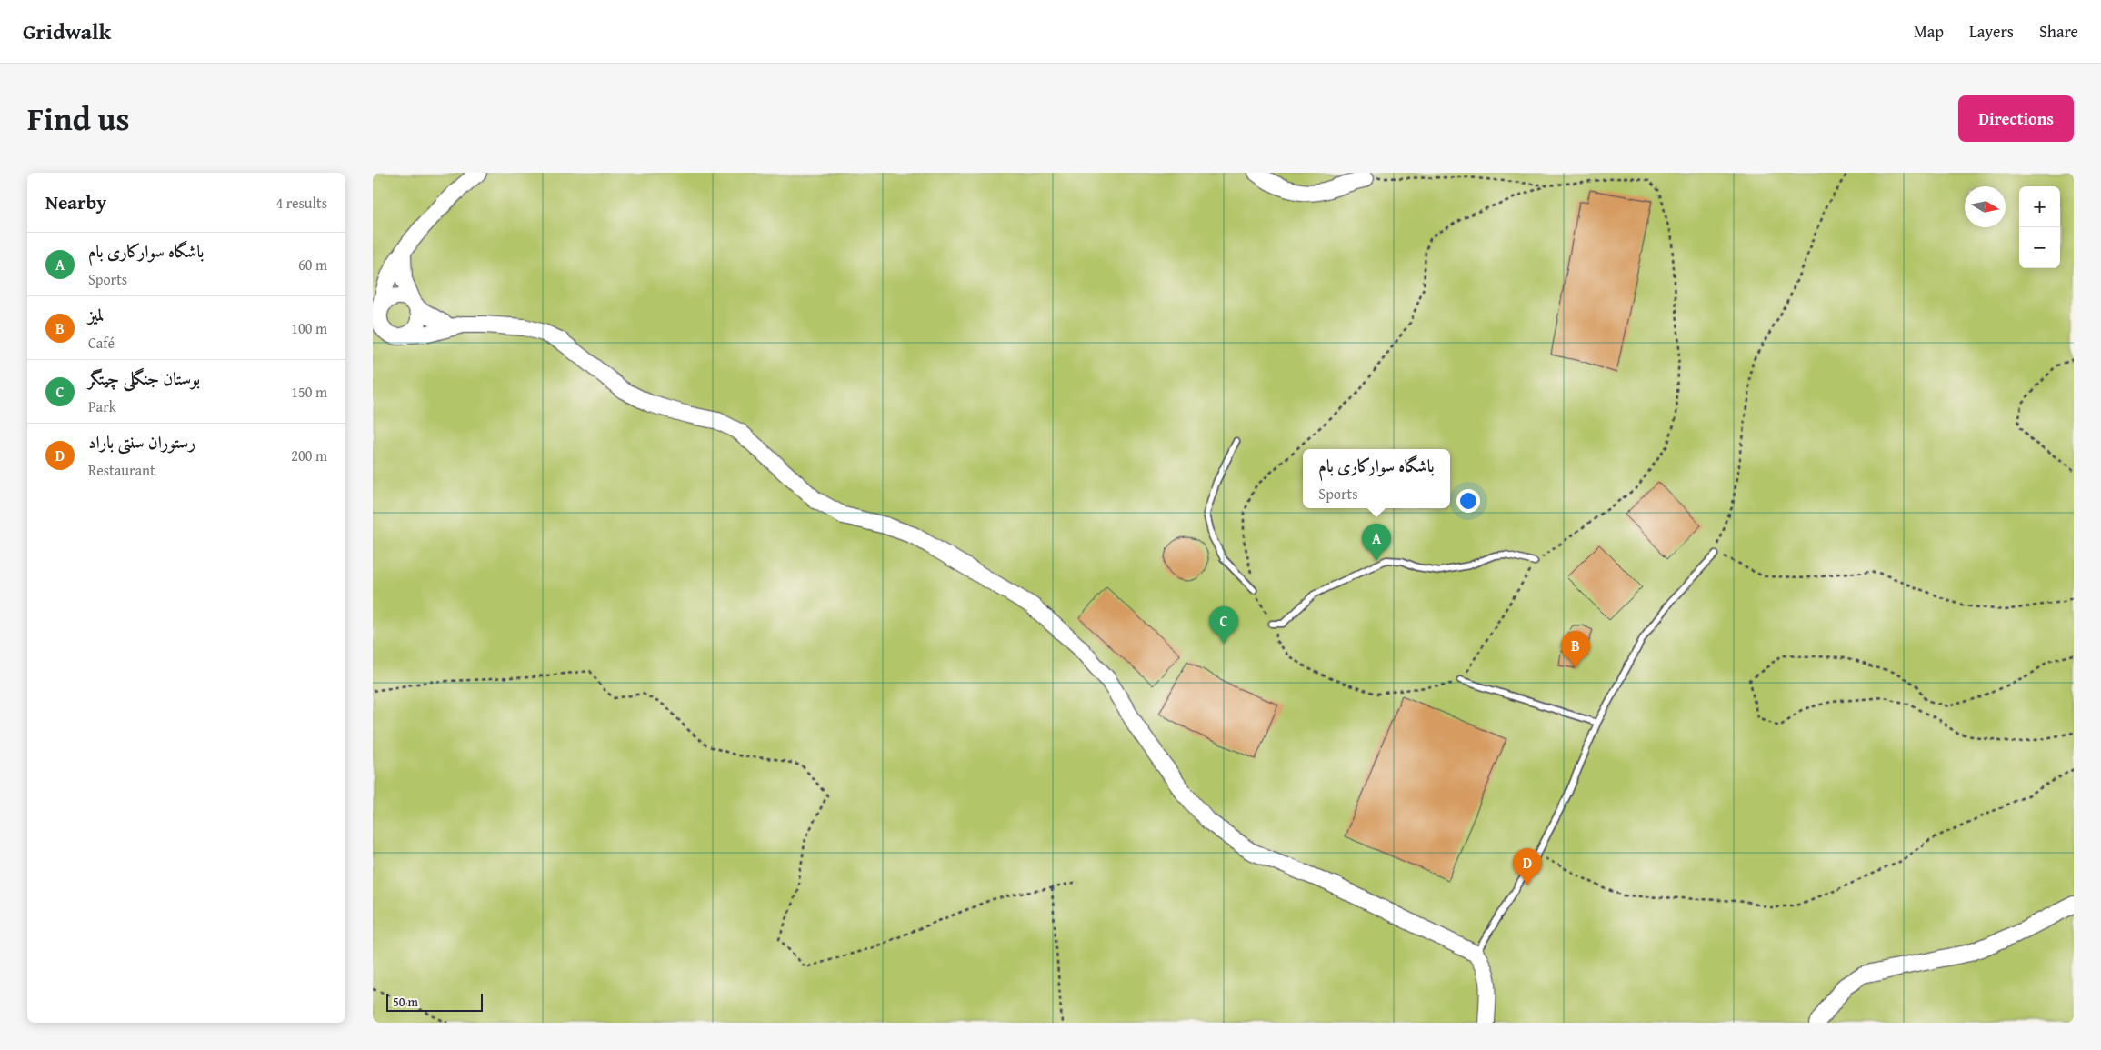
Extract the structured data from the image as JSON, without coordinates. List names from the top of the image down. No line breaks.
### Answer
{"scale_bar":"50 m","north":"right","page":{"header":"Gridwalk","nav":["Map","Layers","Share"],"title":"Find us","buttons":"Directions","heading":["Nearby","4 results"],"map_buttons":["+","−"],"list":[{"mark":"A","name":"باشگاه سوارکاری بام","note":"Sports","value":"60 m"},{"mark":"B","name":"لمیز","note":"Café","value":"100 m"},{"mark":"C","name":"بوستان جنگلی چیتگر","note":"Park","value":"150 m"},{"mark":"D","name":"رستوران سنتی باراد","note":"Restaurant","value":"200 m"}],"popup":["باشگاه سوارکاری بام","Sports"],"pins":["A","C","B","D"],"scale":"50 m"}}
